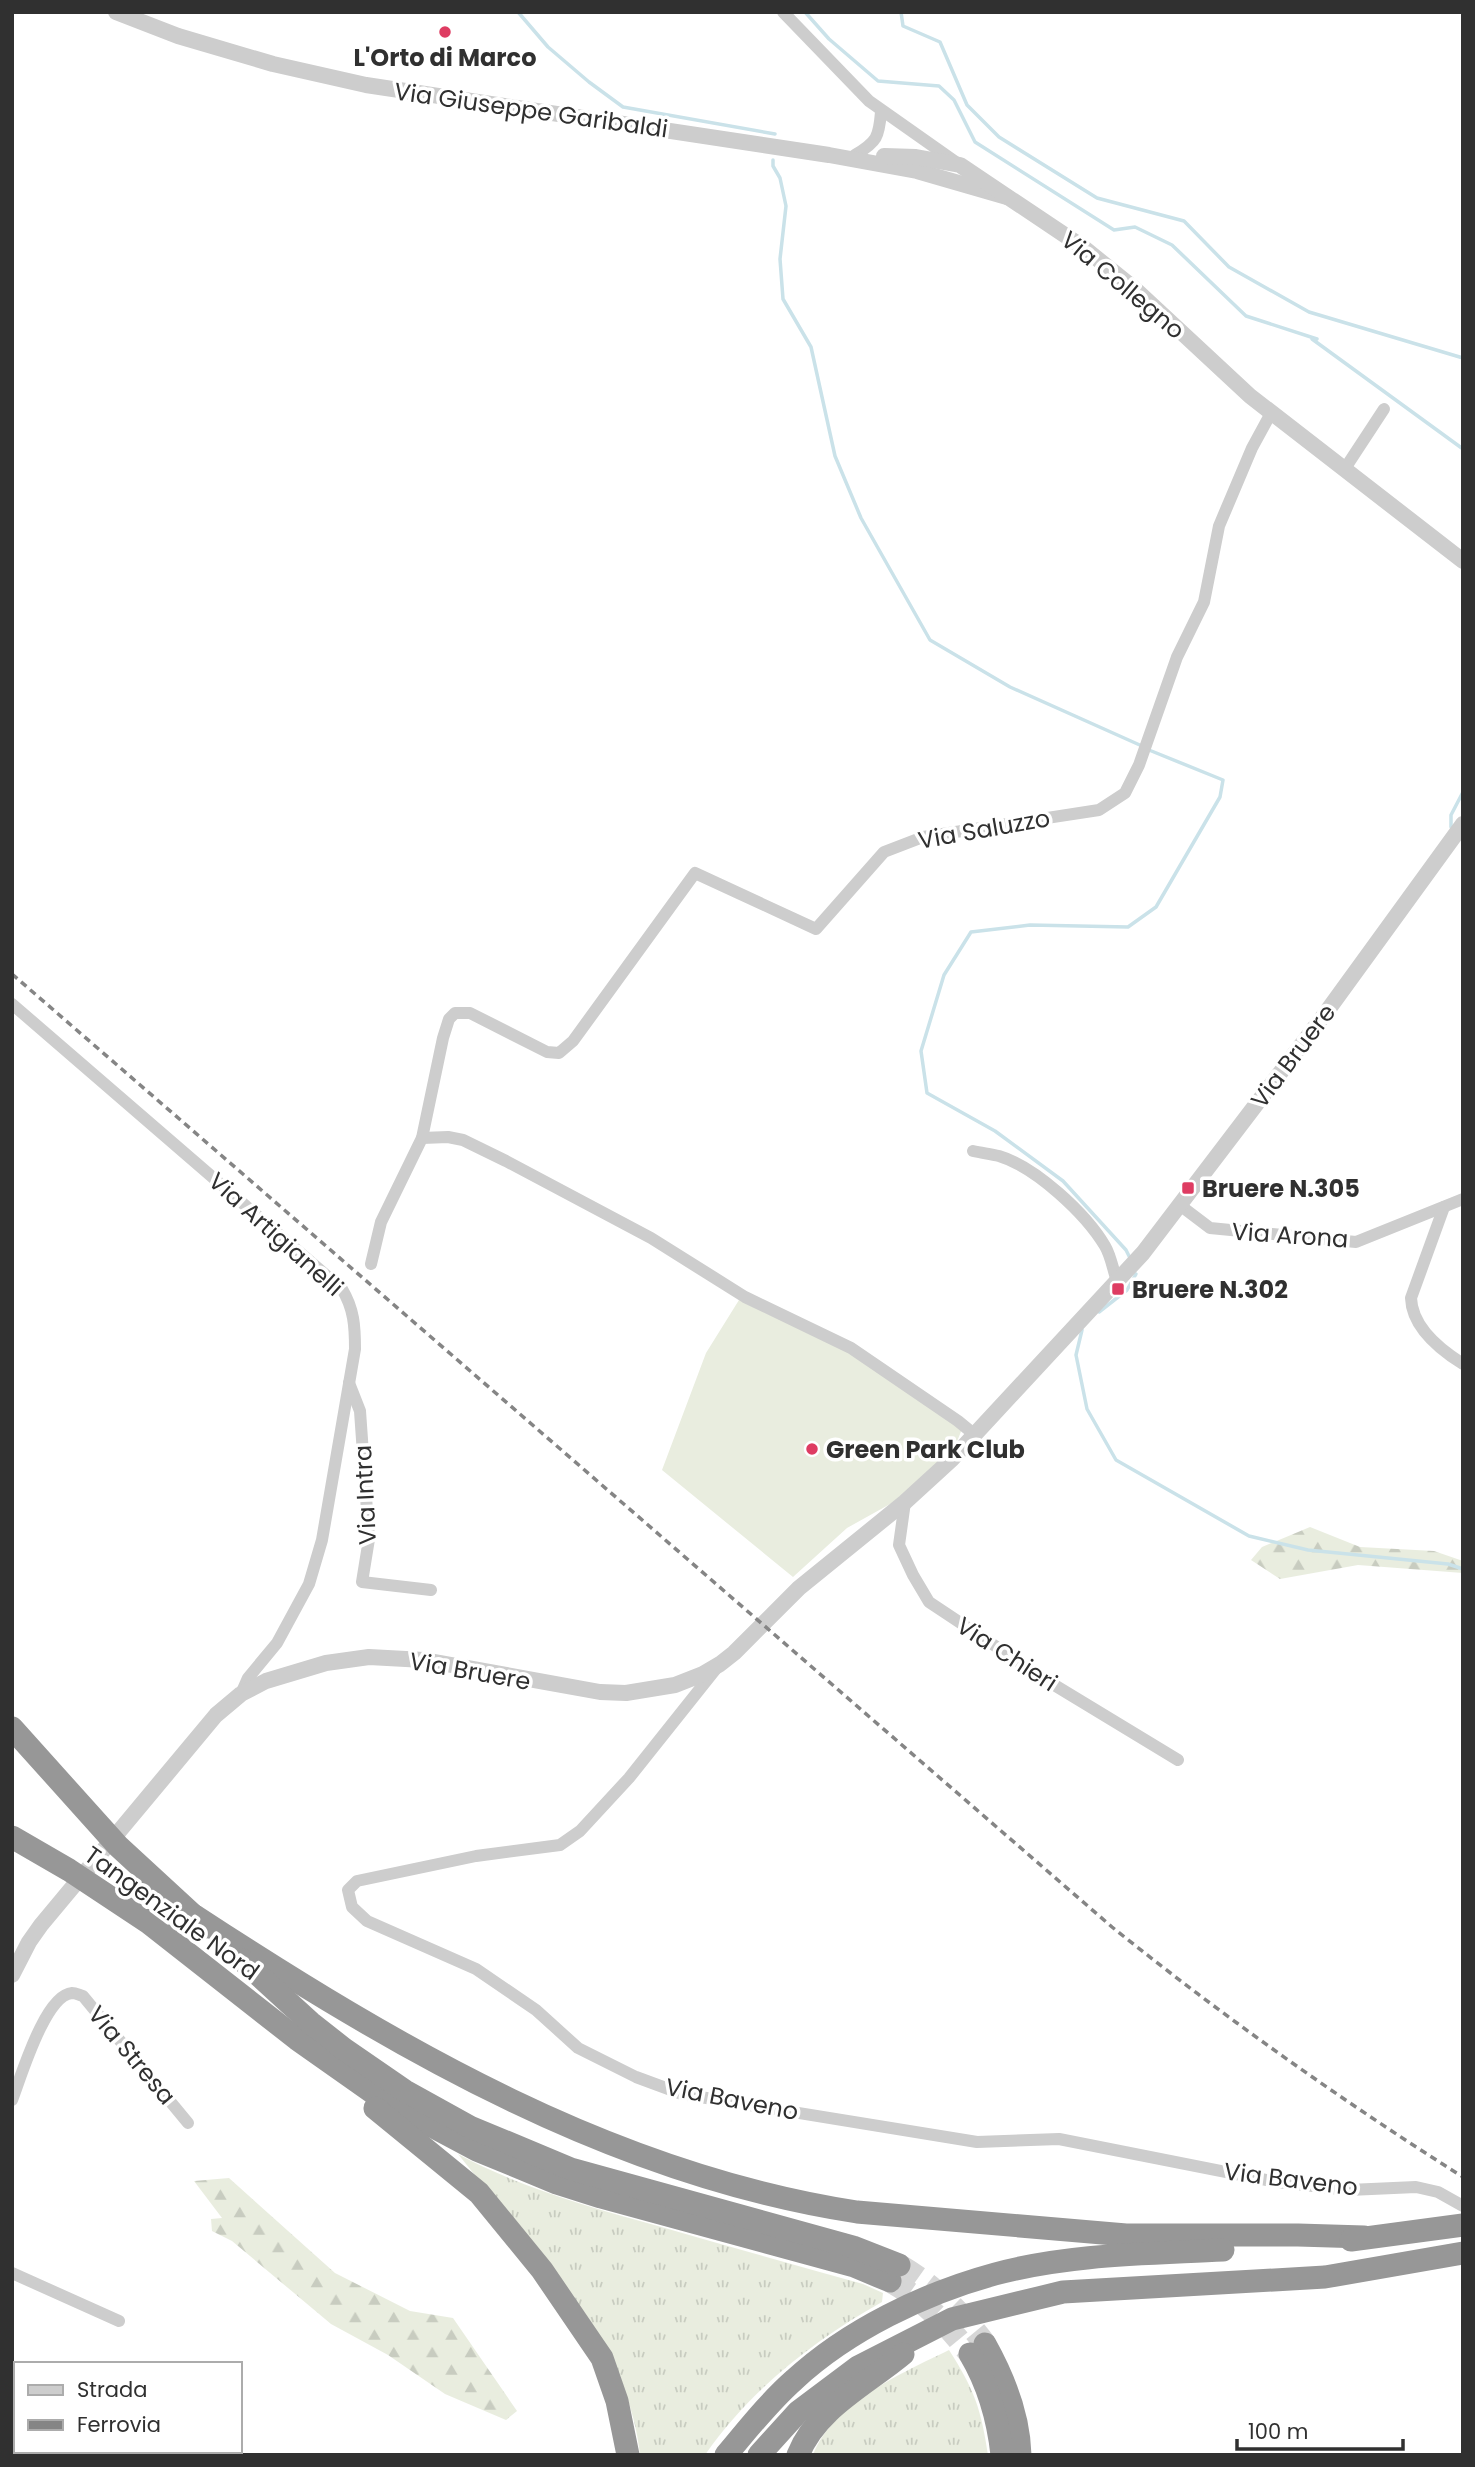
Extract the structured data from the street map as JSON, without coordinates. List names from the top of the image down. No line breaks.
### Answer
{"streets":{"highway":["Tangenziale Nord"],"street":["Via Giuseppe Garibaldi","Via Collegno","Via Saluzzo","Via Bruere","Via Artigianelli","Via Arona","Via Intra","Via Chieri","Via Stresa","Via Baveno"]},"crossings":[["Via Collegno","Via Saluzzo"],["Via Bruere","Via Artigianelli"],["Via Bruere","Via Arona"],["Via Bruere","Via Chieri"],["Via Bruere","Via Baveno"],["Via Artigianelli","Via Intra"]],"places":{"other":["L'Orto di Marco","Green Park Club"],"transit":["Bruere N.305","Bruere N.302"]},"legend":["Strada","Ferrovia"],"scale_bar":"100 m"}
